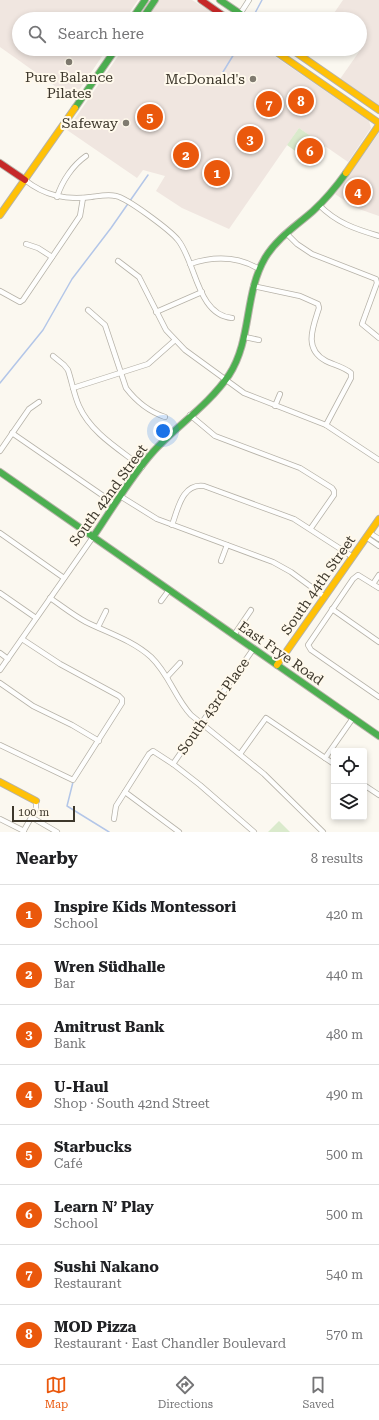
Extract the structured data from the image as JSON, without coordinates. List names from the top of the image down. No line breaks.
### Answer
{"streets":{"street":["South 42nd Street","South 44th Street","East Frye Road","South 43rd Place"]},"crossings":[["South 42nd Street","East Frye Road"],["South 44th Street","East Frye Road"],["East Frye Road","South 43rd Place"]],"places":["Pure Balance Pilates","McDonald's","Safeway"],"scale_bar":"100 m","page":{"search":"Search here","pins":["8","7","5","3","6","2","1","4"],"scale":"100 m","heading":["Nearby","8 results"],"list":[{"mark":"1","name":"Inspire Kids Montessori","note":"School","value":"420 m"},{"mark":"2","name":"Wren Südhalle","note":"Bar","value":"440 m"},{"mark":"3","name":"Amitrust Bank","note":"Bank","value":"480 m"},{"mark":"4","name":"U-Haul","note":"Shop · South 42nd Street","value":"490 m"},{"mark":"5","name":"Starbucks","note":"Café","value":"500 m"},{"mark":"6","name":"Learn N’ Play","note":"School","value":"500 m"},{"mark":"7","name":"Sushi Nakano","note":"Restaurant","value":"540 m"},{"mark":"8","name":"MOD Pizza","note":"Restaurant · East Chandler Boulevard","value":"570 m"}],"nav":["Map","Directions","Saved"]}}
